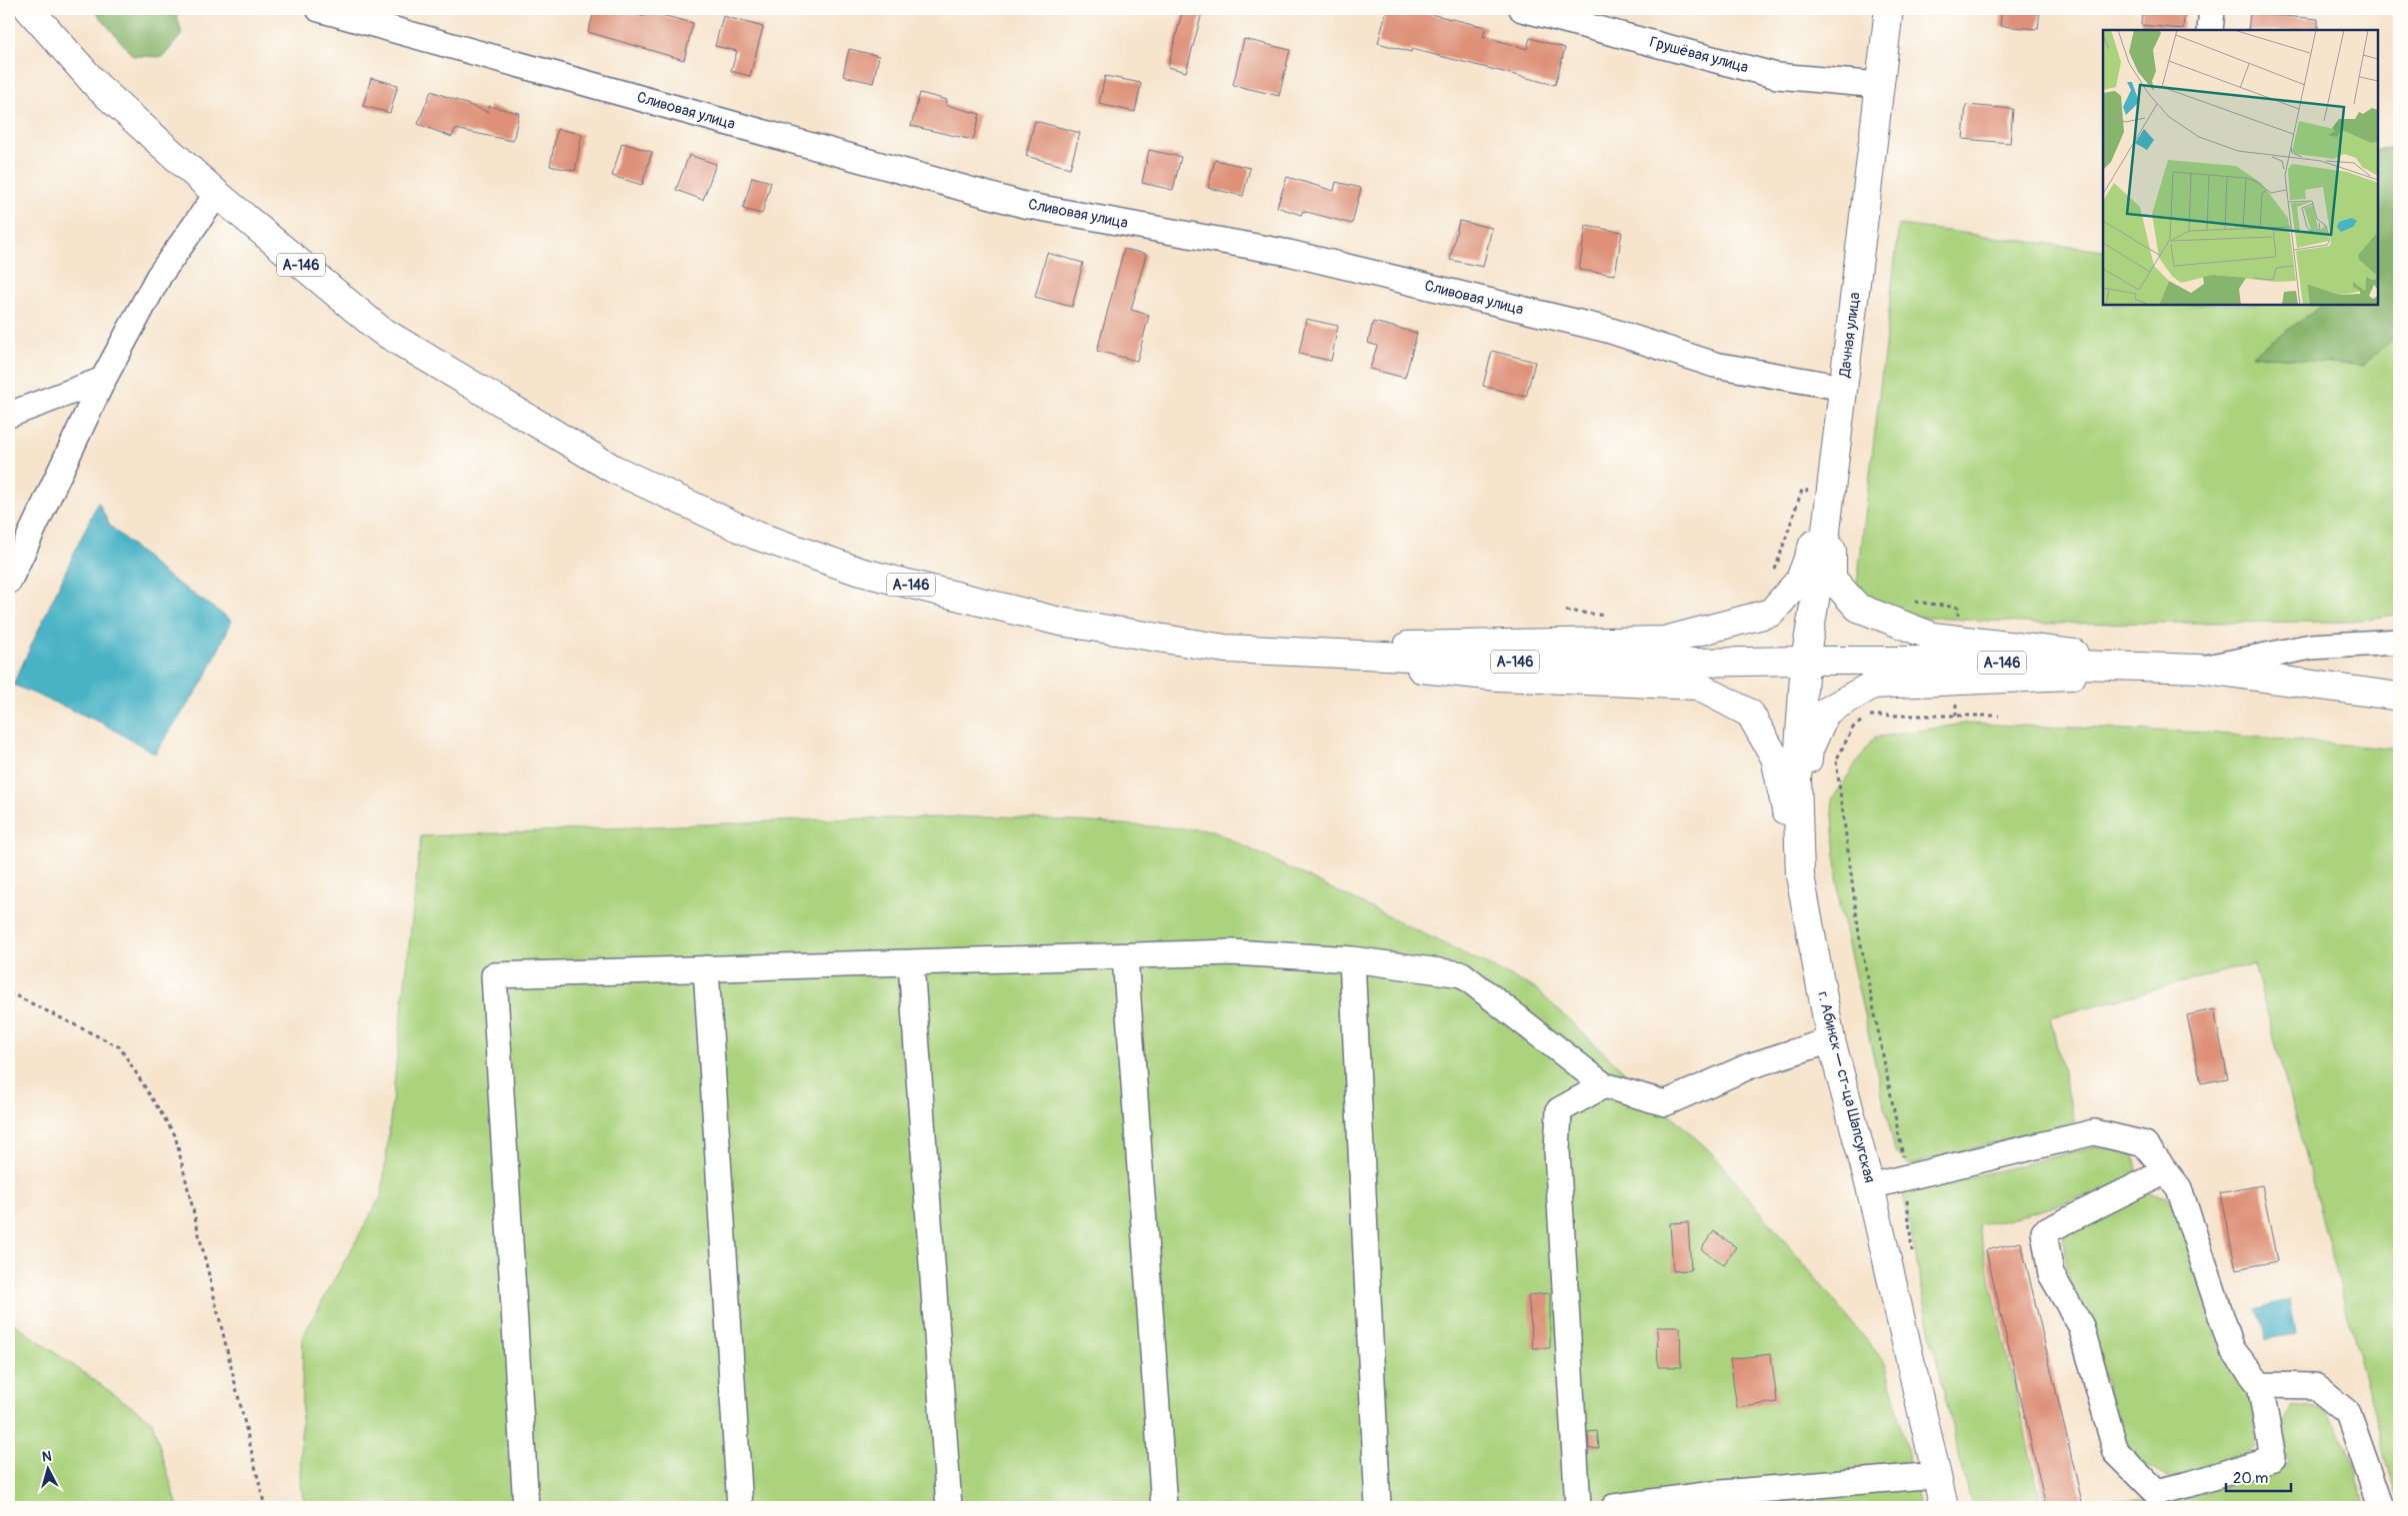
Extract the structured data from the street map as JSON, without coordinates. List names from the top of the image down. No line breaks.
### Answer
{"streets":{"main road":["А-146","Дачная улица","г. Абинск — ст-ца Шапсугская"],"street":["Грушёвая улица","Сливовая улица"]},"crossings":[["Грушёвая улица","Дачная улица"],["Сливовая улица","Дачная улица"],["А-146","Дачная улица"],["А-146","г. Абинск — ст-ца Шапсугская"],["Дачная улица","г. Абинск — ст-ца Шапсугская"]],"scale_bar":"20 m","north":"top"}
